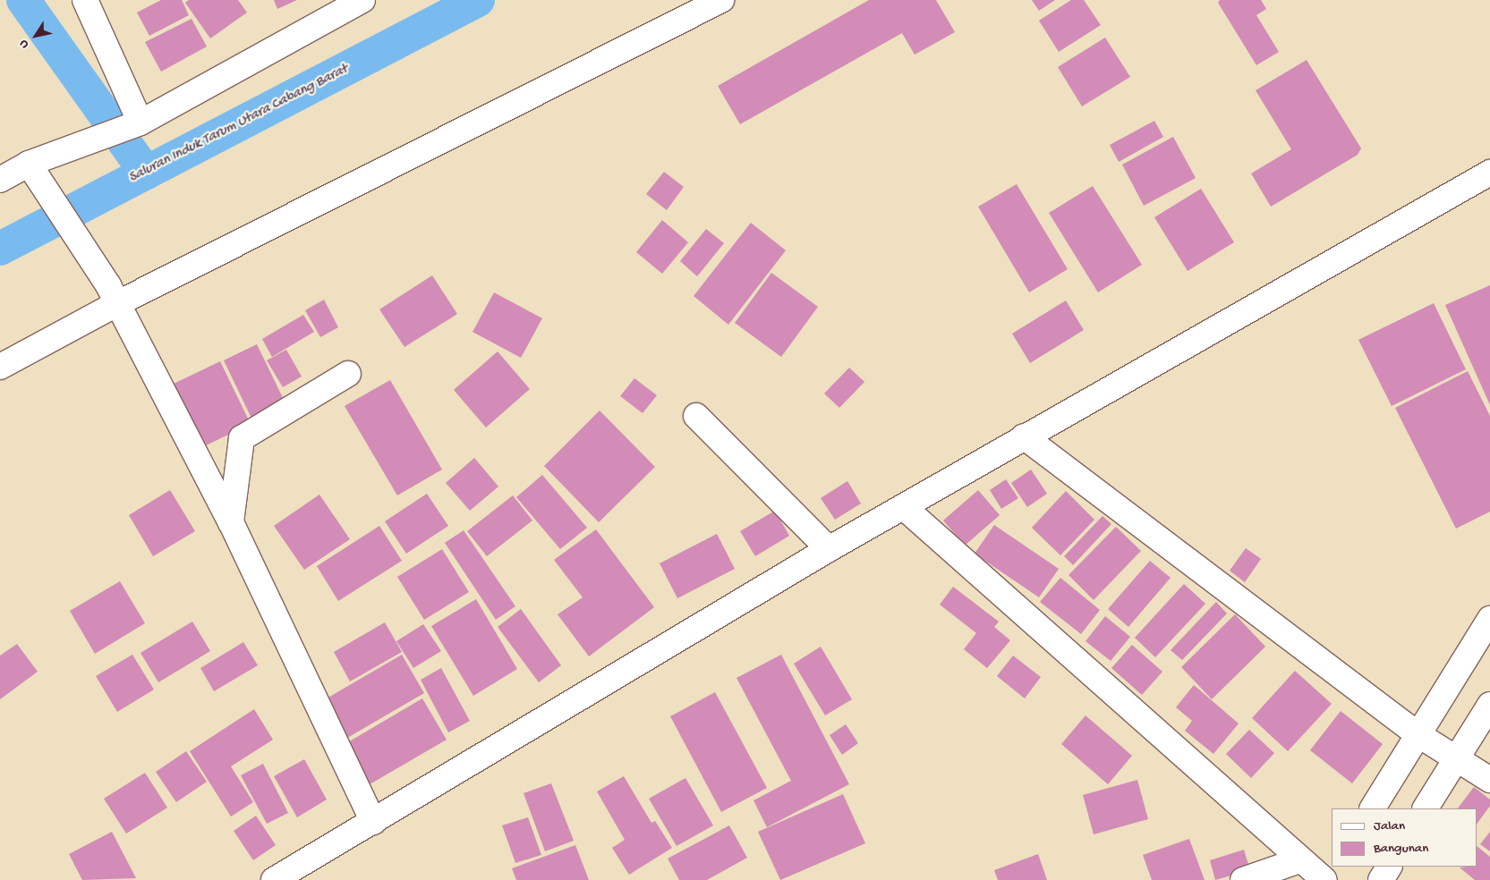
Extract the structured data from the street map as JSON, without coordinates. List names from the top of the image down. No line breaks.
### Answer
{"water":["Saluran Induk Tarum Utara Cabang Barat"],"legend":["Jalan","Bangunan"],"north":"bottom left"}
